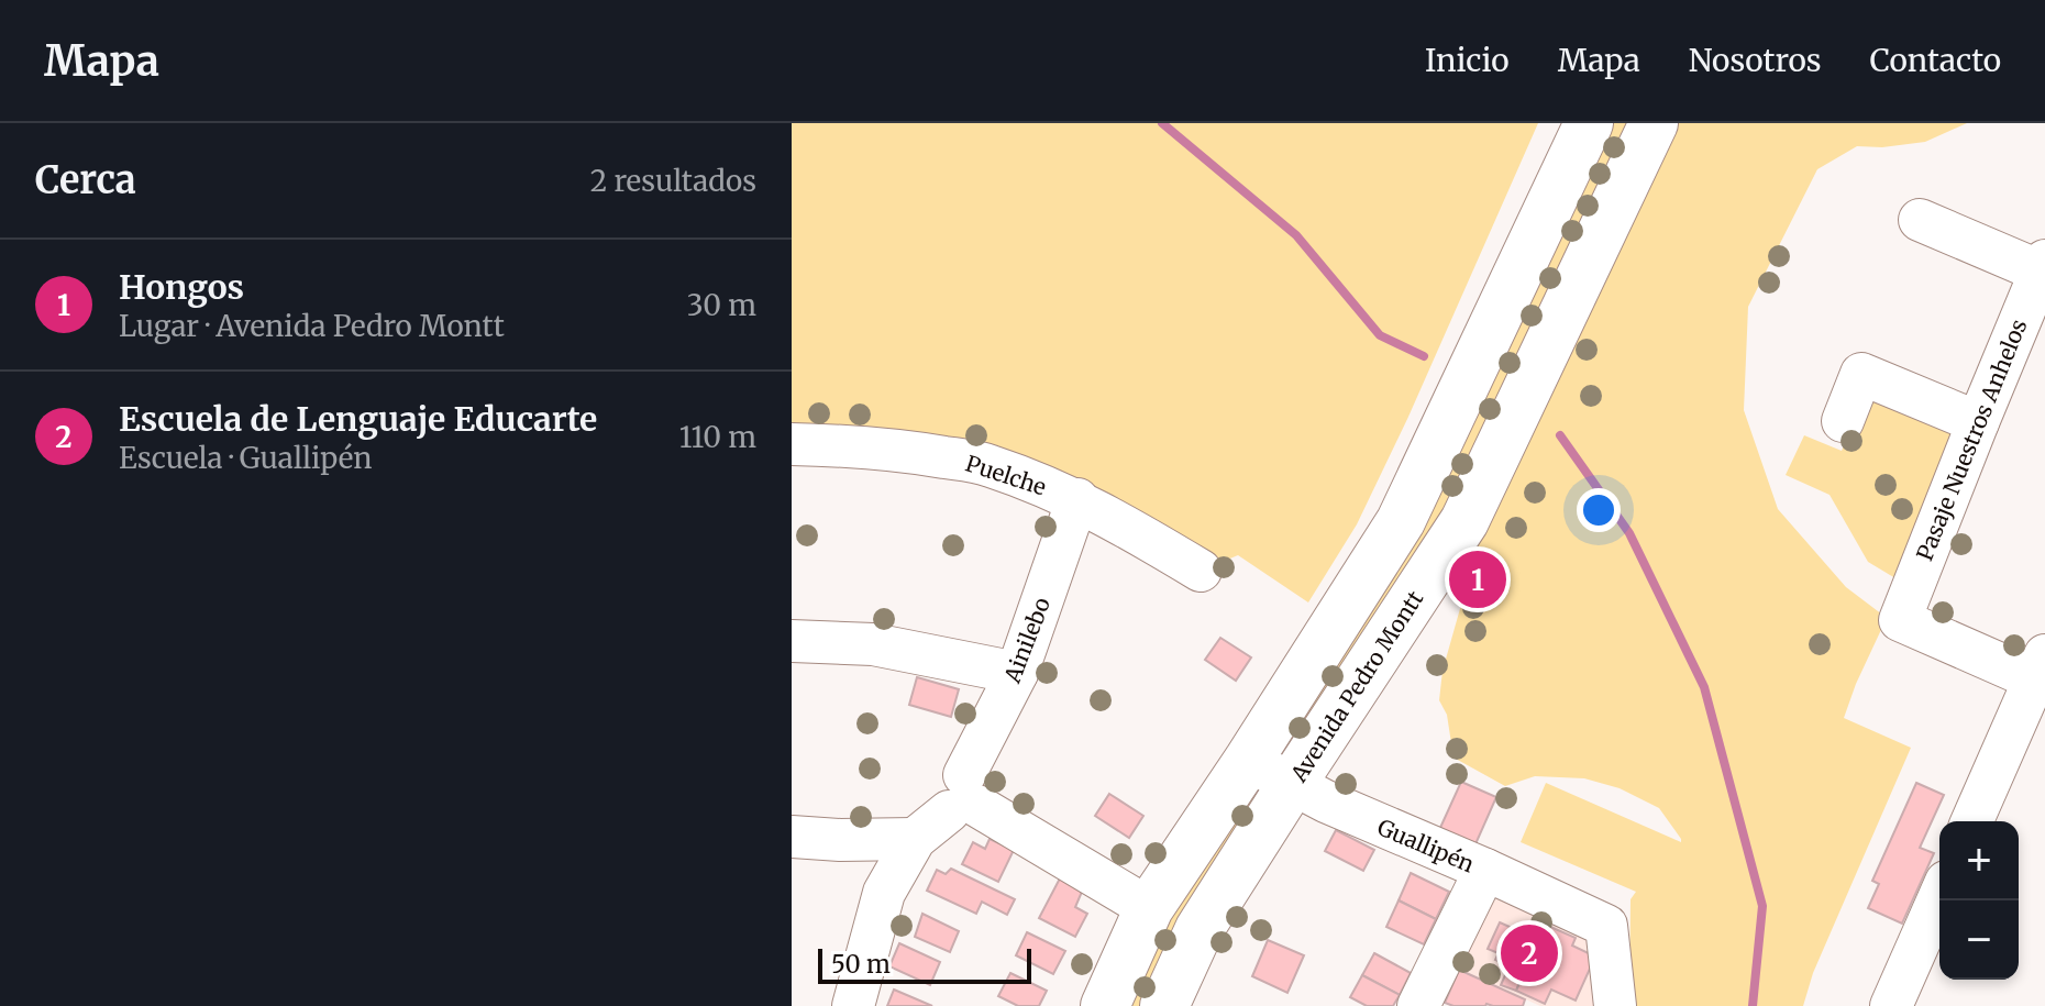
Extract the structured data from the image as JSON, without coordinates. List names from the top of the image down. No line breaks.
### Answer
{"streets":{"main road":["Avenida Pedro Montt"],"street":["Pasaje Nuestros Anhelos","Puelche","Ainilebo","Guallipén"]},"crossings":[["Puelche","Ainilebo"],["Avenida Pedro Montt","Guallipén"]],"scale_bar":"50 m","page":{"header":"Mapa","nav":["Inicio","Mapa","Nosotros","Contacto"],"heading":["Cerca","2 resultados"],"list":[{"mark":"1","name":"Hongos","note":"Lugar · Avenida Pedro Montt","value":"30 m"},{"mark":"2","name":"Escuela de Lenguaje Educarte","note":"Escuela · Guallipén","value":"110 m"}],"pins":["1","2"],"map_buttons":["+","−"],"scale":"50 m"}}
